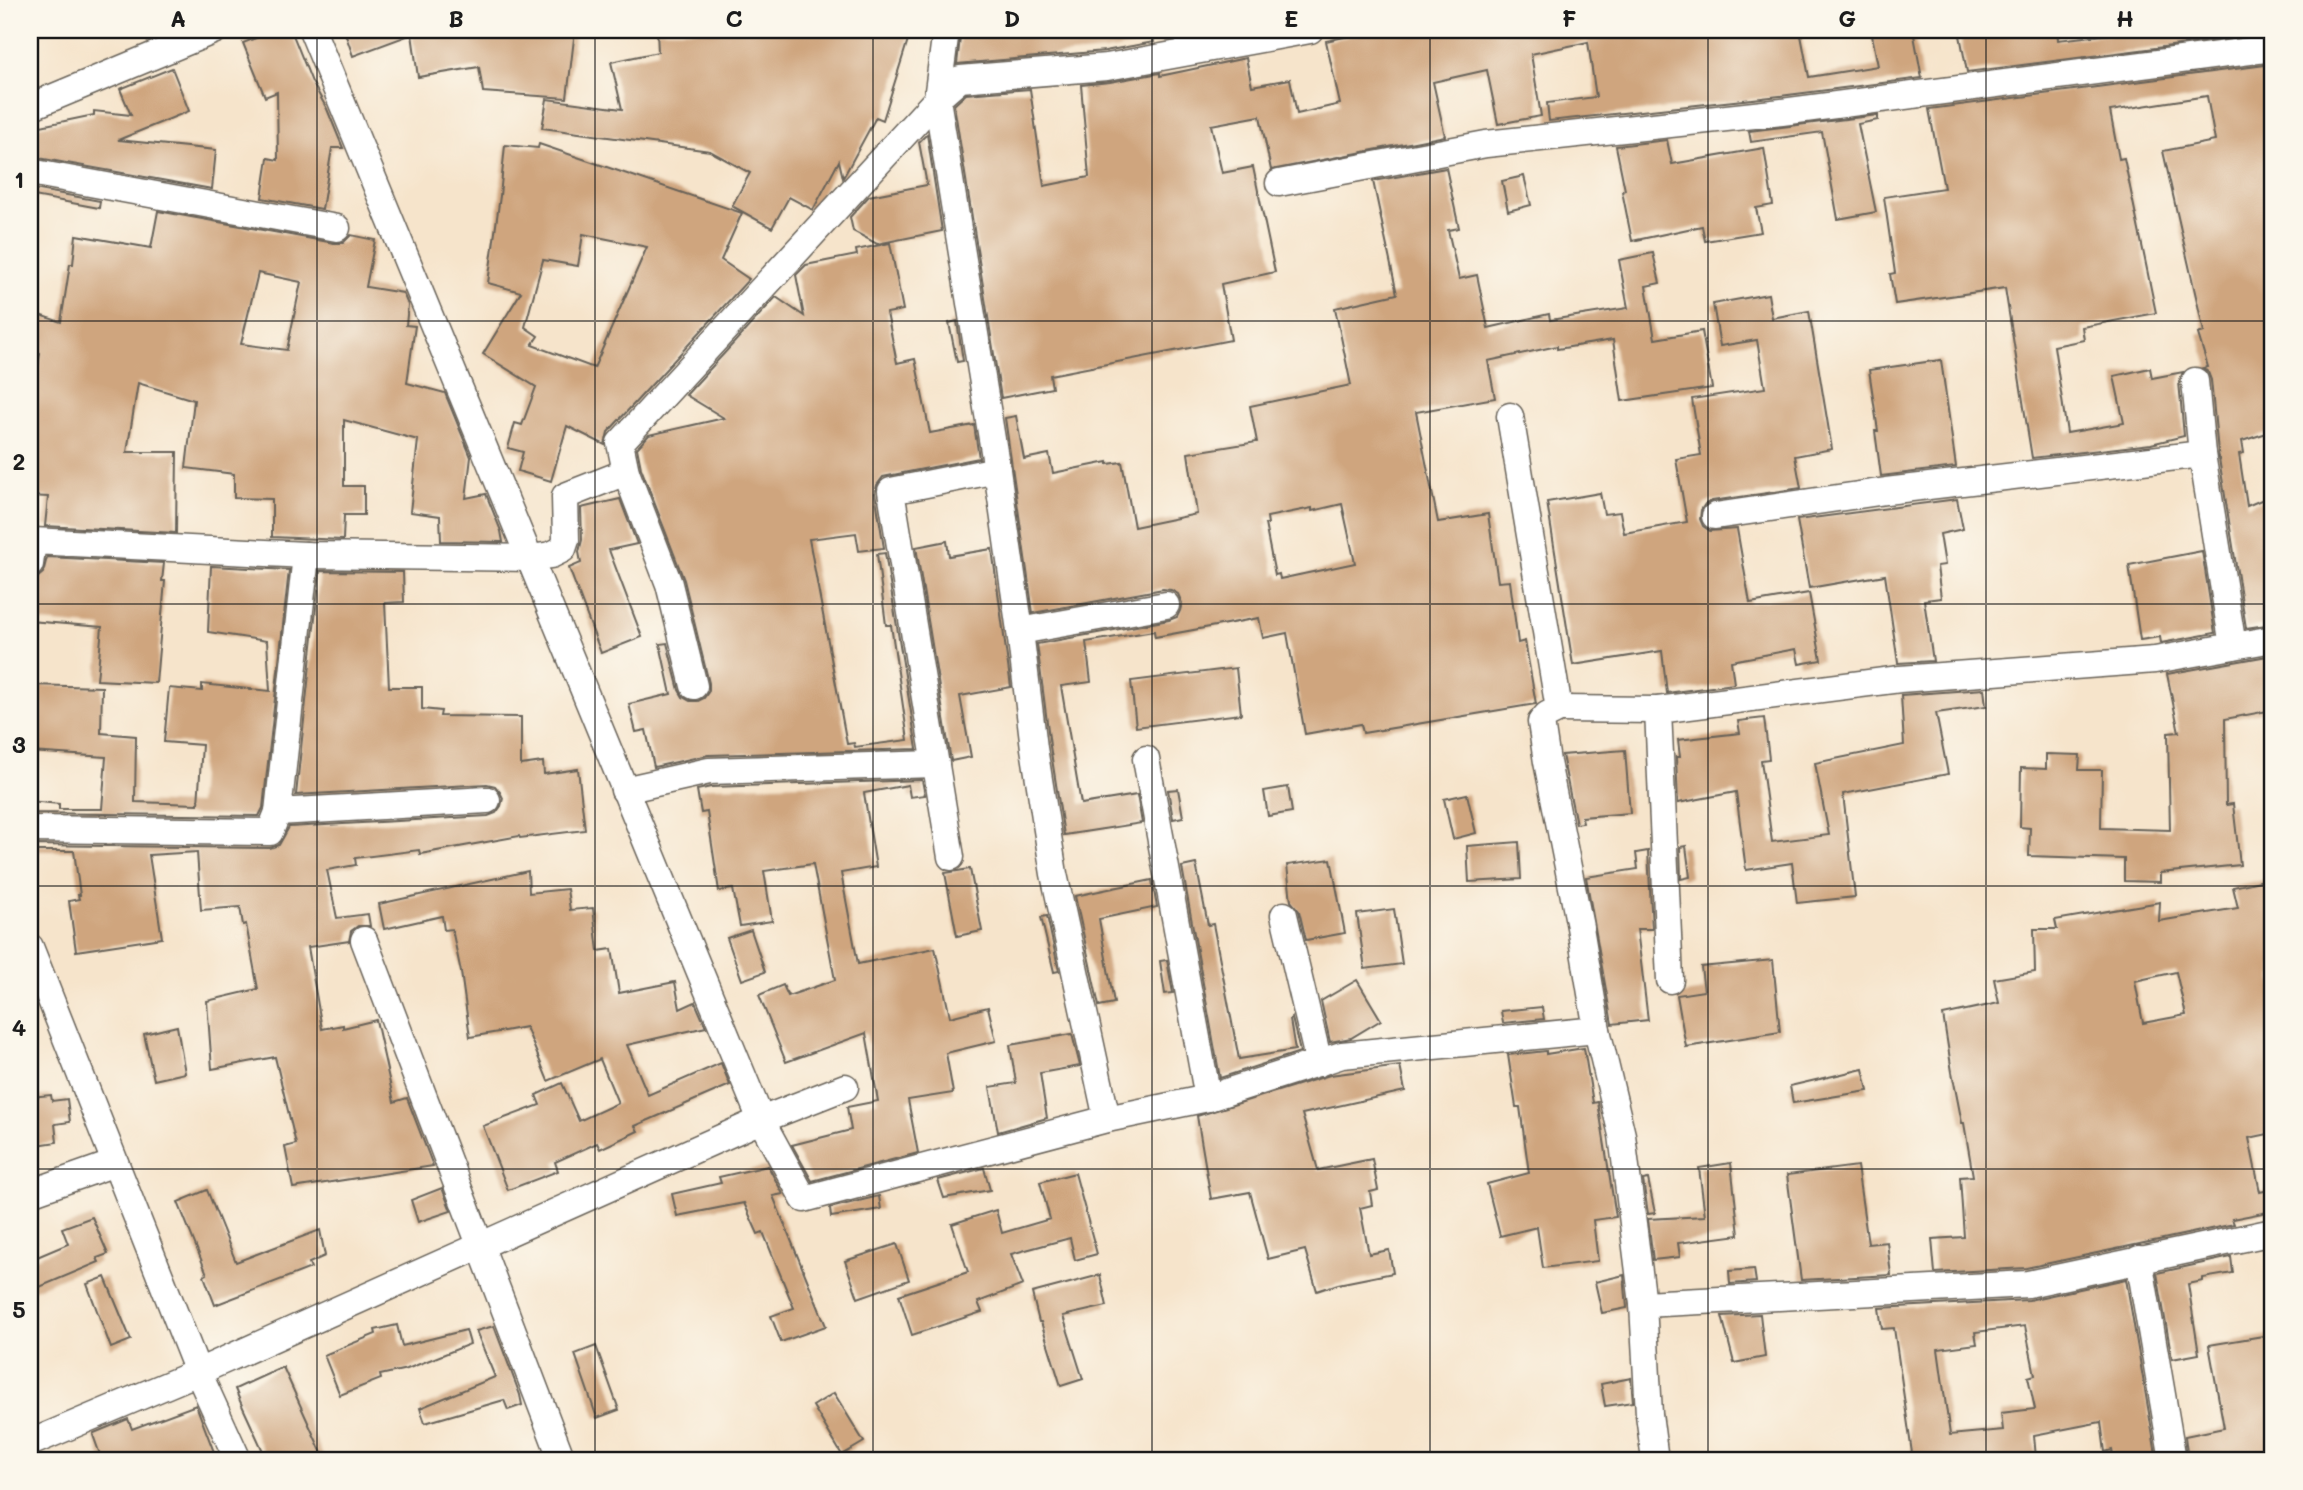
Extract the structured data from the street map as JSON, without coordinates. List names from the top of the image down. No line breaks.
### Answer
{"grid":{"columns":["A","B","C","D","E","F","G","H"],"rows":["1","2","3","4","5"]}}
